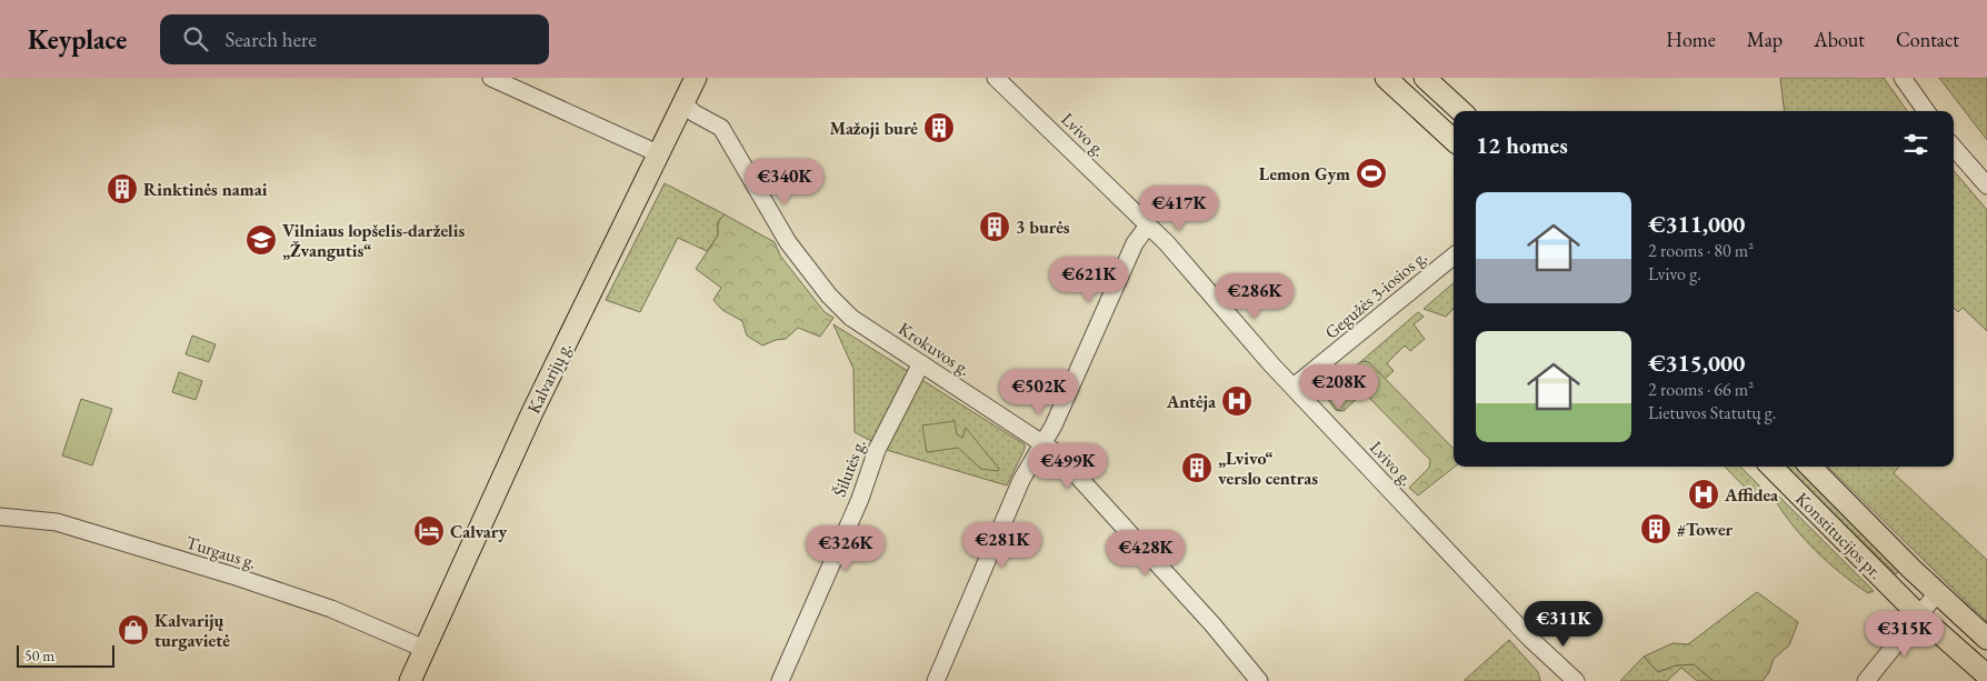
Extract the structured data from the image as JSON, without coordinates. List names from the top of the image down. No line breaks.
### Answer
{"streets":{"main road":["Kalvarijų g.","Konstitucijos pr."],"street":["Lvivo g.","Gegužės 3-iosios g.","Krokuvos g.","Šilutės g.","Turgaus g."]},"crossings":[["Lvivo g.","Gegužės 3-iosios g."],["Krokuvos g.","Kalvarijų g."],["Krokuvos g.","Šilutės g."],["Kalvarijų g.","Turgaus g."]],"places":{"building":["Mažoji burė","Rinktinės namai","3 burės","„Lvivo“ verslo centras","#Tower"],"sports":["Lemon Gym"],"school or university":["Vilniaus lopšelis-darželis „Žvangutis“"],"hospital":["Antėja","Affidea"],"hotel":["Calvary"],"shop":["Kalvarijų turgavietė"]},"scale_bar":"50 m","page":{"header":"Keyplace","search":"Search here","nav":["Home","Map","About","Contact"],"heading":"12 homes","price":["€340K","€417K","€621K","€286K","€208K","€502K","€499K","€281K","€326K","€428K","€311K","€315K"],"list":[{"name":"€311,000","note":"2 rooms · 80 m² · Lvivo g."},{"name":"€315,000","note":"2 rooms · 66 m² · Lietuvos Statutų g."}],"scale":"50 m"}}
